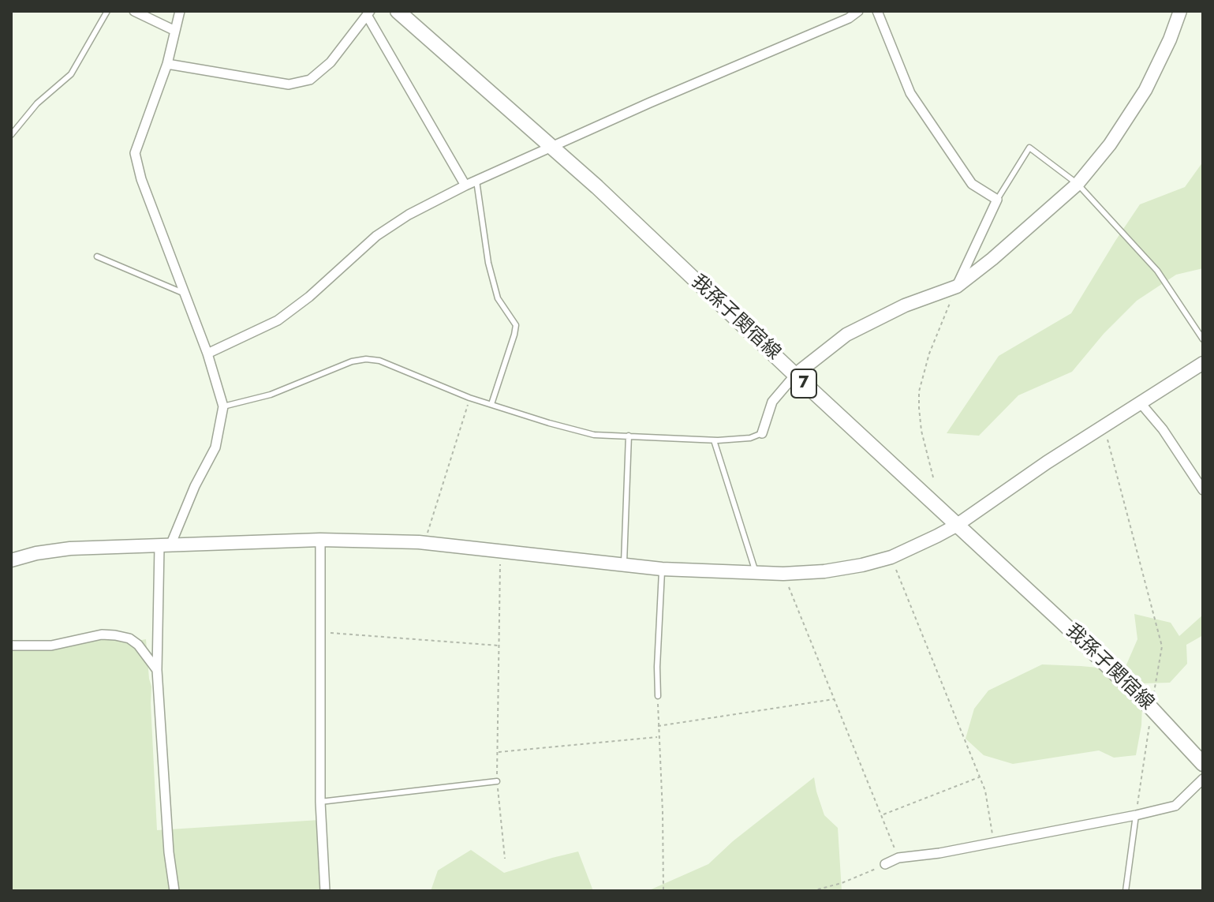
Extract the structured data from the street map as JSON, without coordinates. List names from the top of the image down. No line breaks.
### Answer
{"streets":{"main road":["我孫子関宿線","7"]}}
